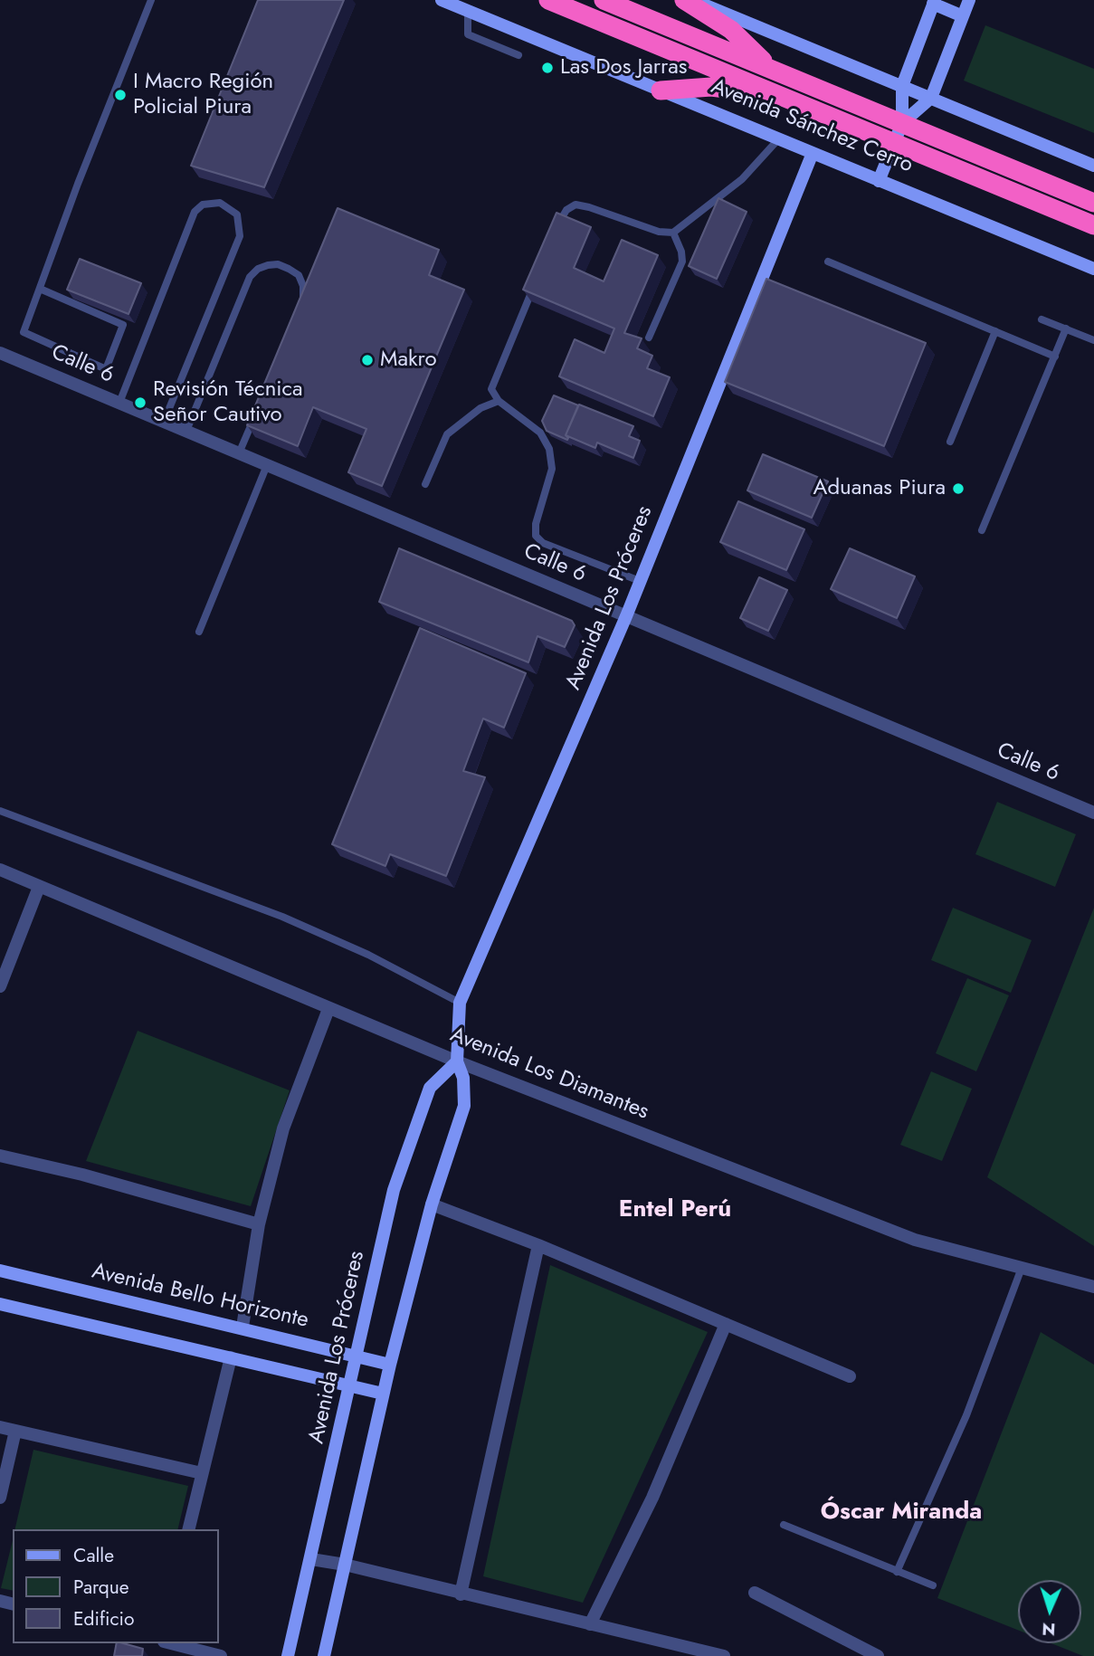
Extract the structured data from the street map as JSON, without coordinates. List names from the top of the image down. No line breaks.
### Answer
{"streets":{"highway":["Avenida Sánchez Cerro"],"street":["Calle 6","Avenida Los Próceres","Avenida Los Diamantes","Avenida Bello Horizonte"]},"crossings":[["Avenida Sánchez Cerro","Avenida Los Próceres"],["Calle 6","Avenida Los Próceres"],["Avenida Los Próceres","Avenida Los Diamantes"],["Avenida Los Próceres","Avenida Bello Horizonte"]],"districts":["Entel Perú","Óscar Miranda"],"places":["Las Dos Jarras","I Macro Región Policial Piura","Makro","Revisión Técnica Señor Cautivo","Aduanas Piura"],"legend":["Calle","Parque","Edificio"],"north":"bottom"}
